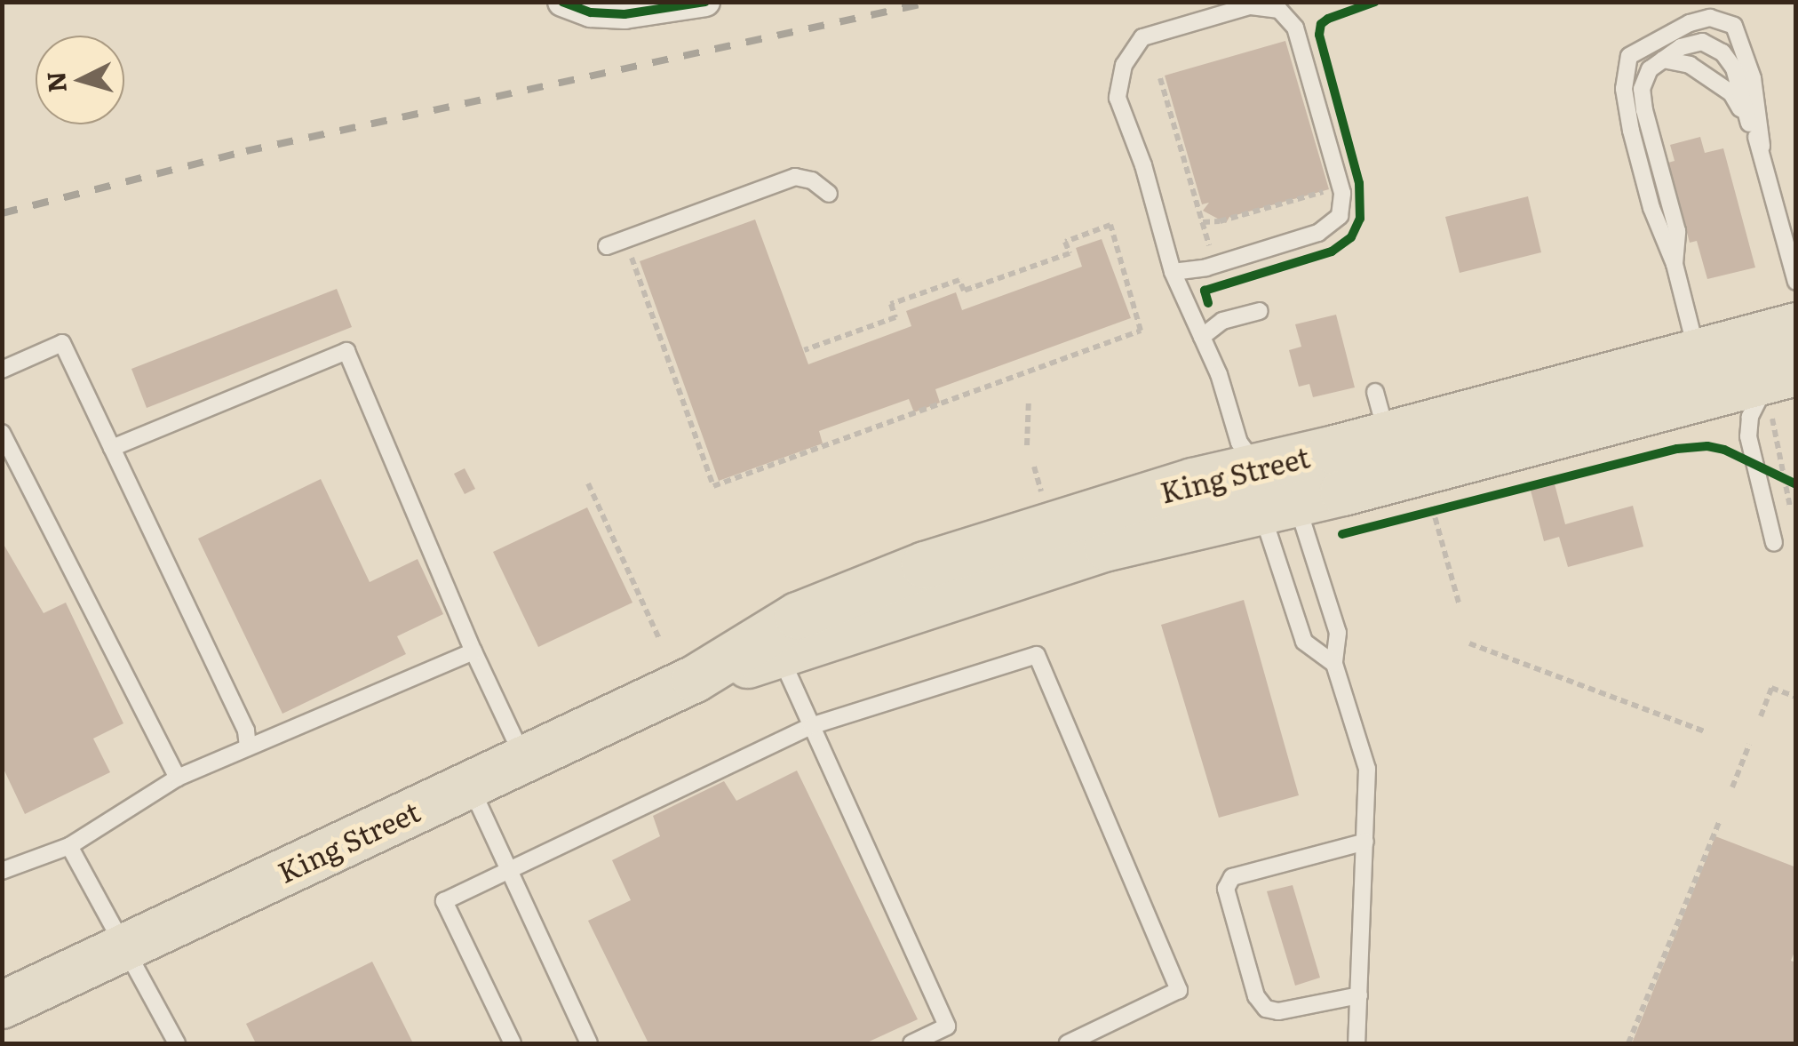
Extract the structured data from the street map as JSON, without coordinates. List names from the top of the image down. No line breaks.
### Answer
{"streets":{"main road":["King Street"]},"north":"left"}
